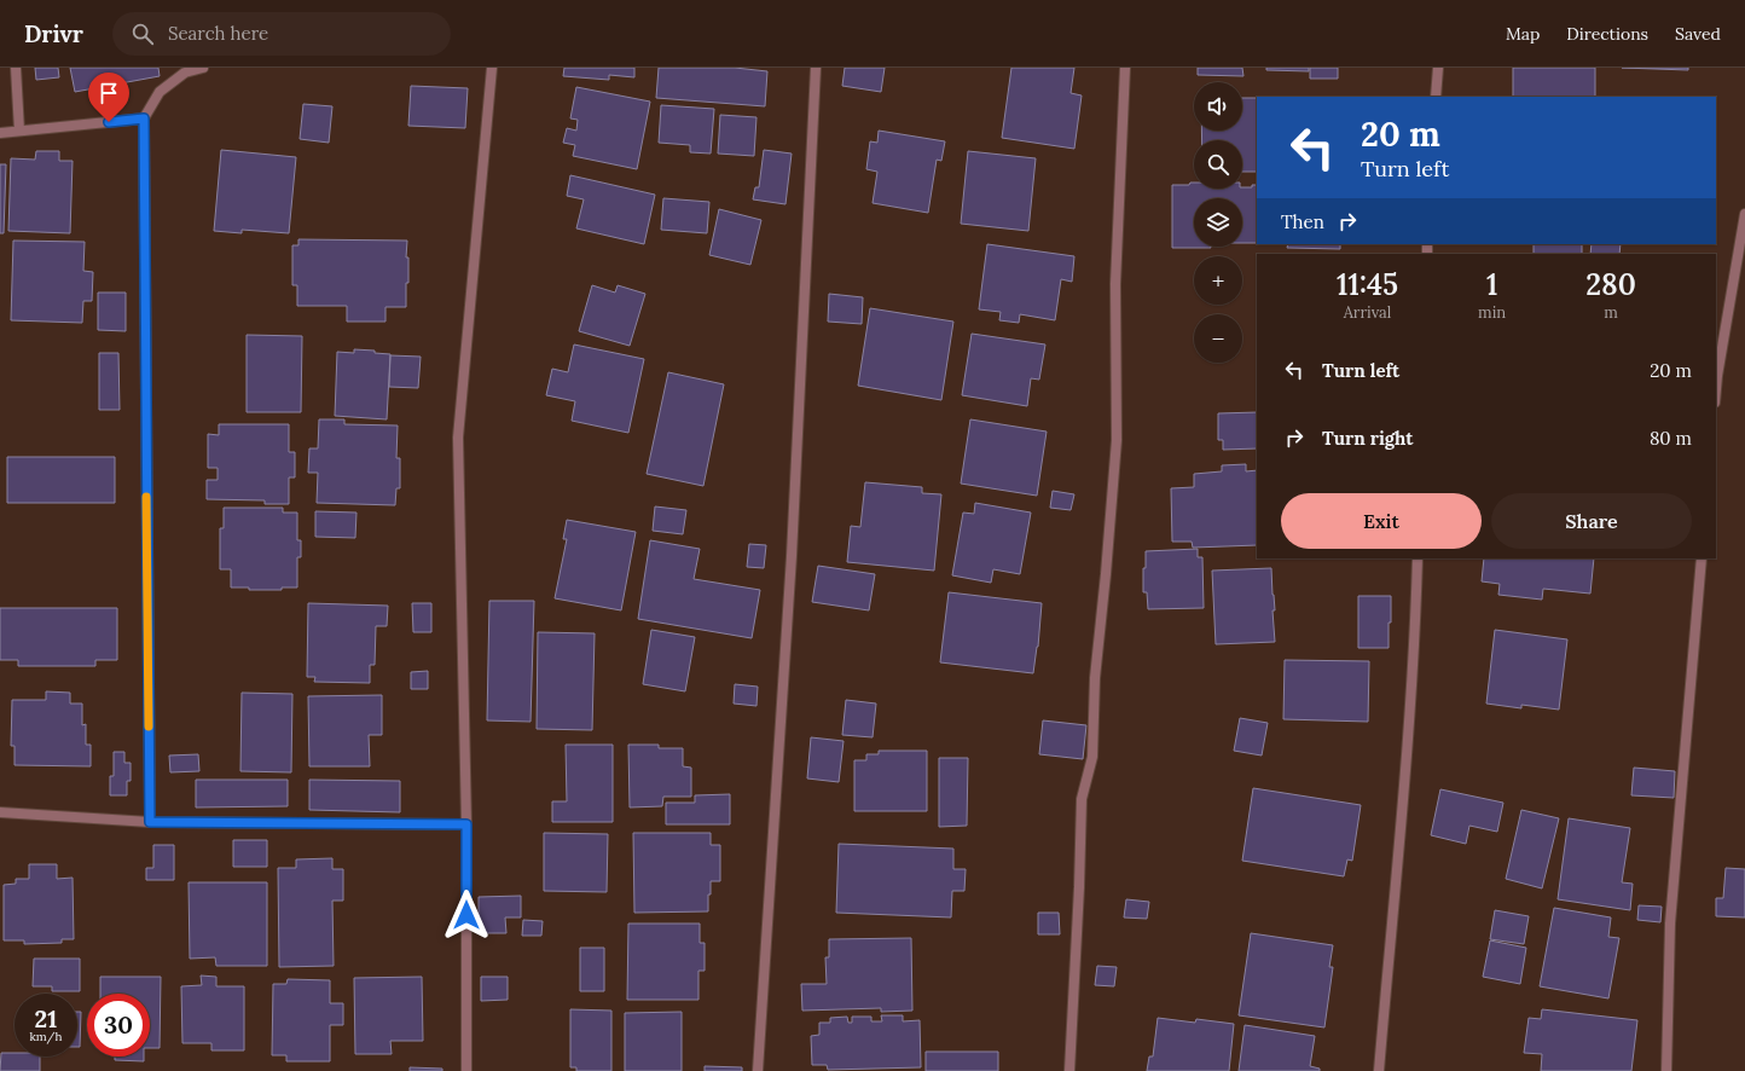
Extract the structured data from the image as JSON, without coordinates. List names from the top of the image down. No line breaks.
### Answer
{"page":{"header":"Drivr","search":"Search here","nav":["Map","Directions","Saved"],"map_buttons":["+","−"],"turn":["20 m","Turn left"],"then":"Then","eta":["11:45","Arrival","1","min","280","m"],"list":[{"name":"Turn left","value":"20 m"},{"name":"Turn right","value":"80 m"}],"buttons":["Exit","Share"],"speed":"21 km/h","limit":"30"}}
